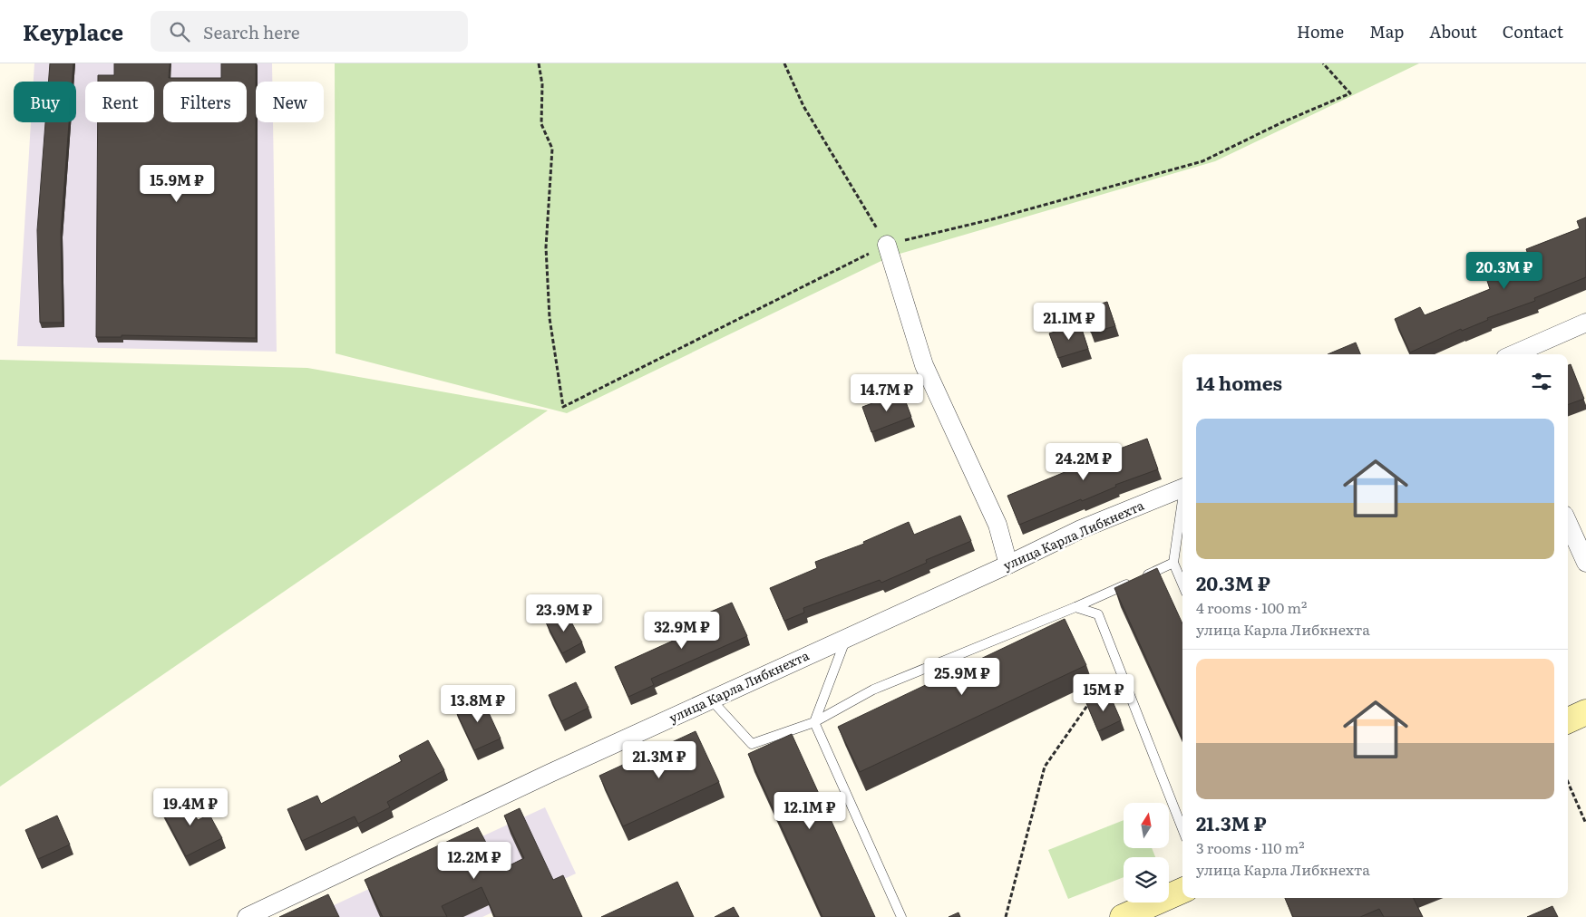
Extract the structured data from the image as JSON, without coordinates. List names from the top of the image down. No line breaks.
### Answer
{"streets":{"street":["улица Карла Либкнехта"]},"north":"top","page":{"header":"Keyplace","search":"Search here","nav":["Home","Map","About","Contact"],"chip":["Buy","Rent","Filters","New"],"price":["15.9M ₽","20.3M ₽","21.1M ₽","14.7M ₽","24.2M ₽","23.9M ₽","32.9M ₽","25.9M ₽","15M ₽","13.8M ₽","21.3M ₽","19.4M ₽","12.1M ₽","12.2M ₽"],"heading":"14 homes","list":[{"name":"20.3M ₽","note":"4 rooms · 100 m² · улица Карла Либкнехта"},{"name":"21.3M ₽","note":"3 rooms · 110 m² · улица Карла Либкнехта"}]}}
